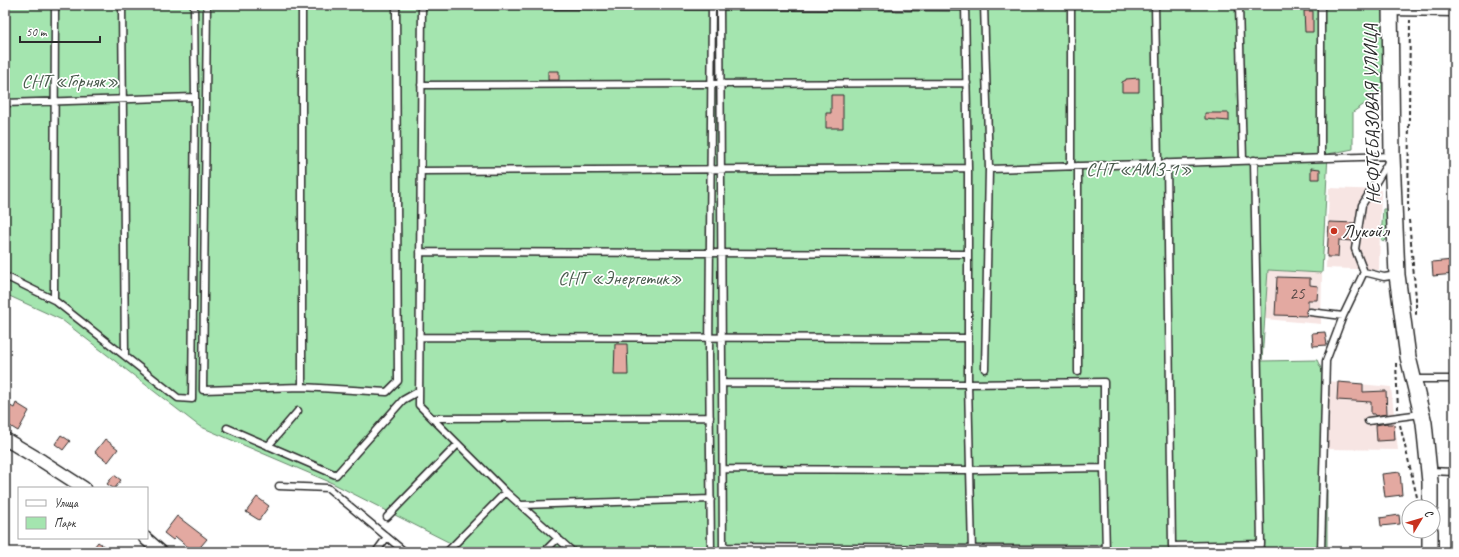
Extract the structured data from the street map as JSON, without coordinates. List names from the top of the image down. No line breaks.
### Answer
{"streets":{"street":["НЕФТЕБАЗОВАЯ УЛИЦА"]},"parks":["СНТ «Горняк»","СНТ «АМЗ-1»","СНТ «Энергетик»"],"places":["Лукойл"],"house_numbers":["25"],"legend":["Улица","Парк"],"scale_bar":"50 m","north":"top right"}
